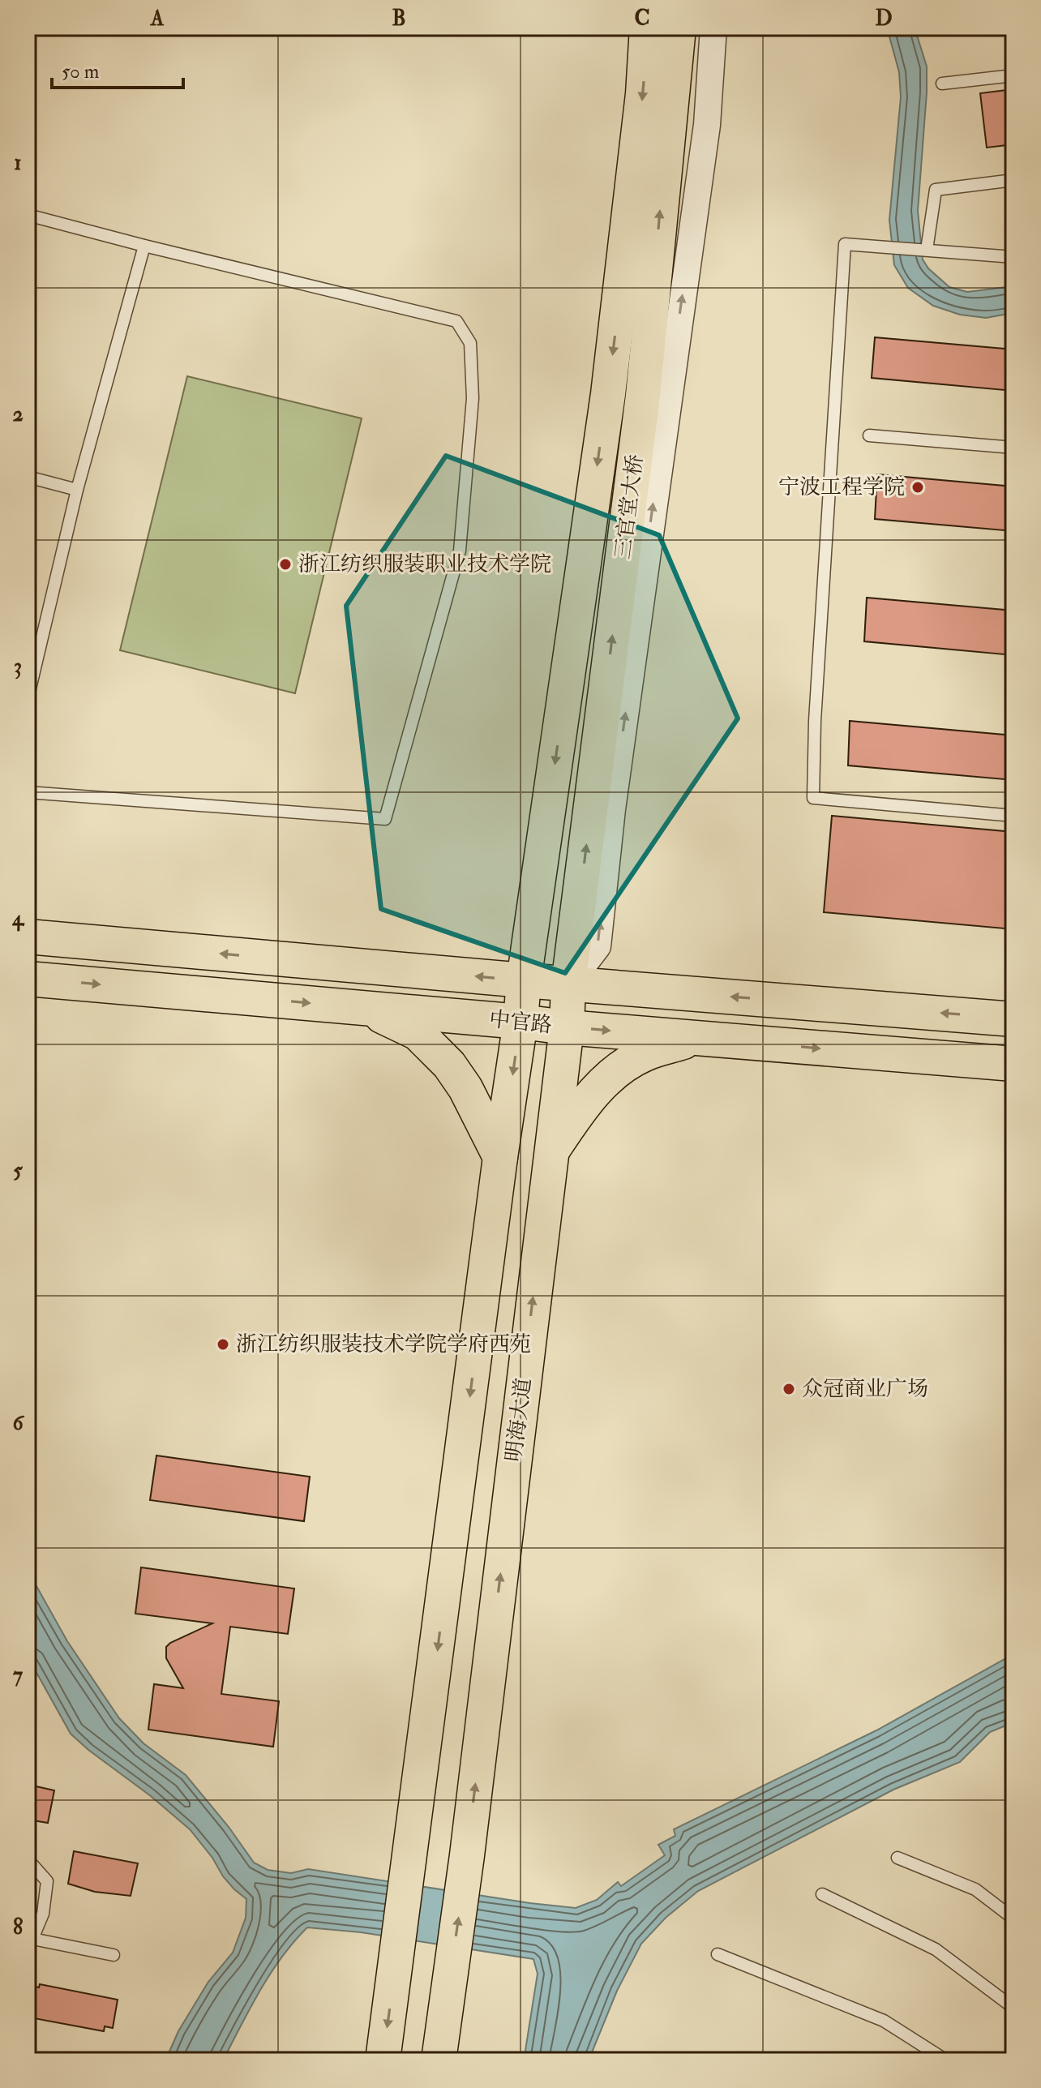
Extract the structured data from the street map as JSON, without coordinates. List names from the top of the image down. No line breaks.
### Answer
{"streets":{"main road":["三官堂大桥","中官路","明海大道"]},"crossings":[["三官堂大桥","中官路"],["三官堂大桥","明海大道"],["中官路","明海大道"]],"places":["宁波工程学院","浙江纺织服装职业技术学院","浙江纺织服装技术学院学府西苑","众冠商业广场"],"scale_bar":"50 m","grid":{"columns":["A","B","C","D"],"rows":["1","2","3","4","5","6","7","8"]}}
